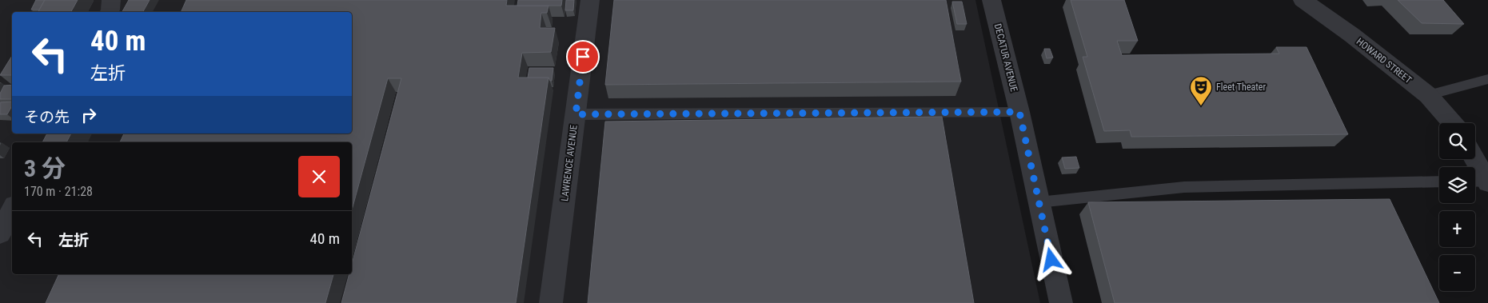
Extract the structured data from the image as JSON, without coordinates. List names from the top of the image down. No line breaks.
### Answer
{"streets":{"street":["DECATUR AVENUE","HOWARD STREET","LAWRENCE AVENUE"]},"places":{"theatre":["Fleet Theater"]},"page":{"turn":["40 m","左折"],"then":"その先","map_buttons":["+","−"],"heading":["3 分","170 m · 21:28"],"list":[{"name":"左折","value":"40 m"}]}}
